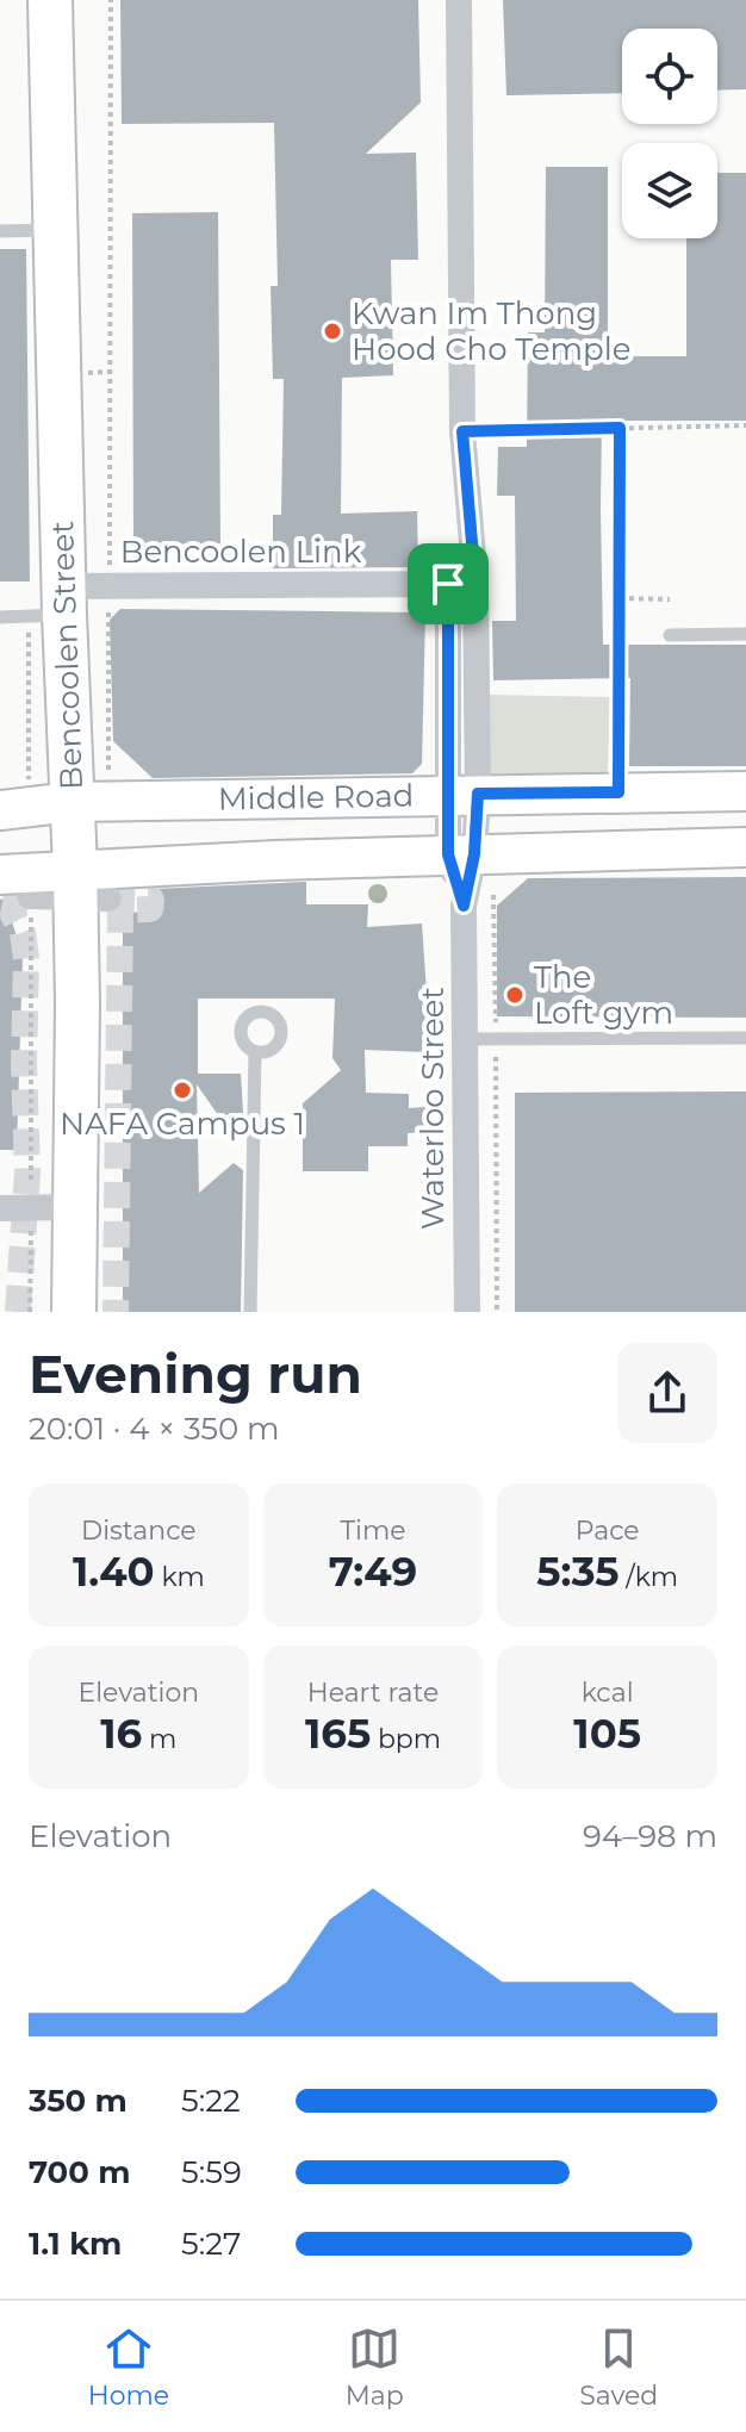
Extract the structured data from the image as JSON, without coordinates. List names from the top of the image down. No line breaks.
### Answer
{"streets":{"main road":["Bencoolen Street","Middle Road"],"street":["Bencoolen Link","Waterloo Street"]},"crossings":[["Bencoolen Link","Bencoolen Street"],["Bencoolen Link","Waterloo Street"],["Bencoolen Street","Middle Road"],["Middle Road","Waterloo Street"]],"places":["Kwan Im Thong Hood Cho Temple","The Loft gym","NAFA Campus 1"],"page":{"heading":["Evening run","20:01 · 4 × 350 m"],"stats":[["Distance","1.40 km"],["Time","7:49"],["Pace","5:35 /km"],["Elevation","16 m"],["Heart rate","165 bpm"],["kcal","105"]],"chart":["Elevation","94–98 m"],"list":[{"name":"350 m","note":"5:22"},{"name":"700 m","note":"5:59"},{"name":"1.1 km","note":"5:27"}],"tabs":["Home","Map","Saved"]}}
